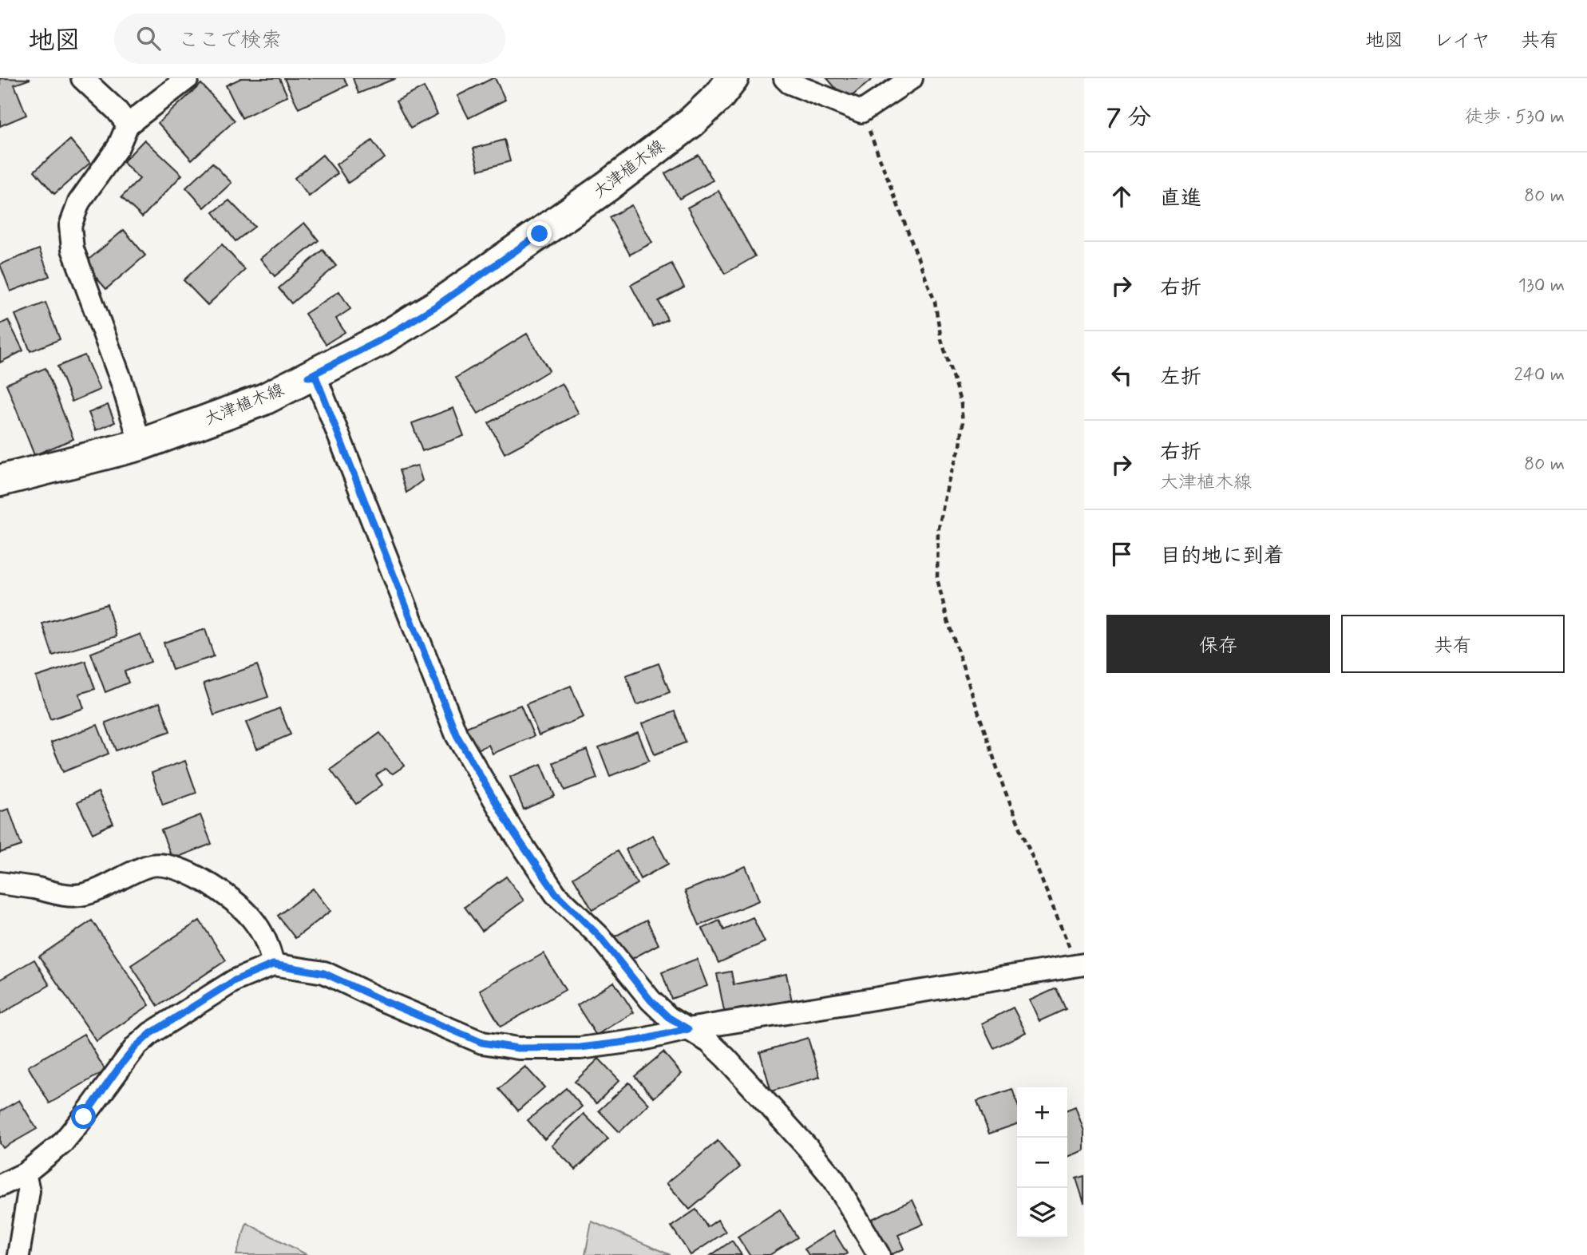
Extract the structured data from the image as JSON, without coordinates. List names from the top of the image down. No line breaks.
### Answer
{"streets":{"main road":["大津植木線"]},"page":{"header":"地図","search":"ここで検索","nav":["地図","レイヤ","共有"],"heading":["7 分","徒歩 · 530 m"],"list":[["直進","80 m"],["右折","130 m"],["左折","240 m"],["右折","大津植木線","80 m"],"目的地に到着"],"buttons":["保存","共有"],"map_buttons":["+","−"]}}
